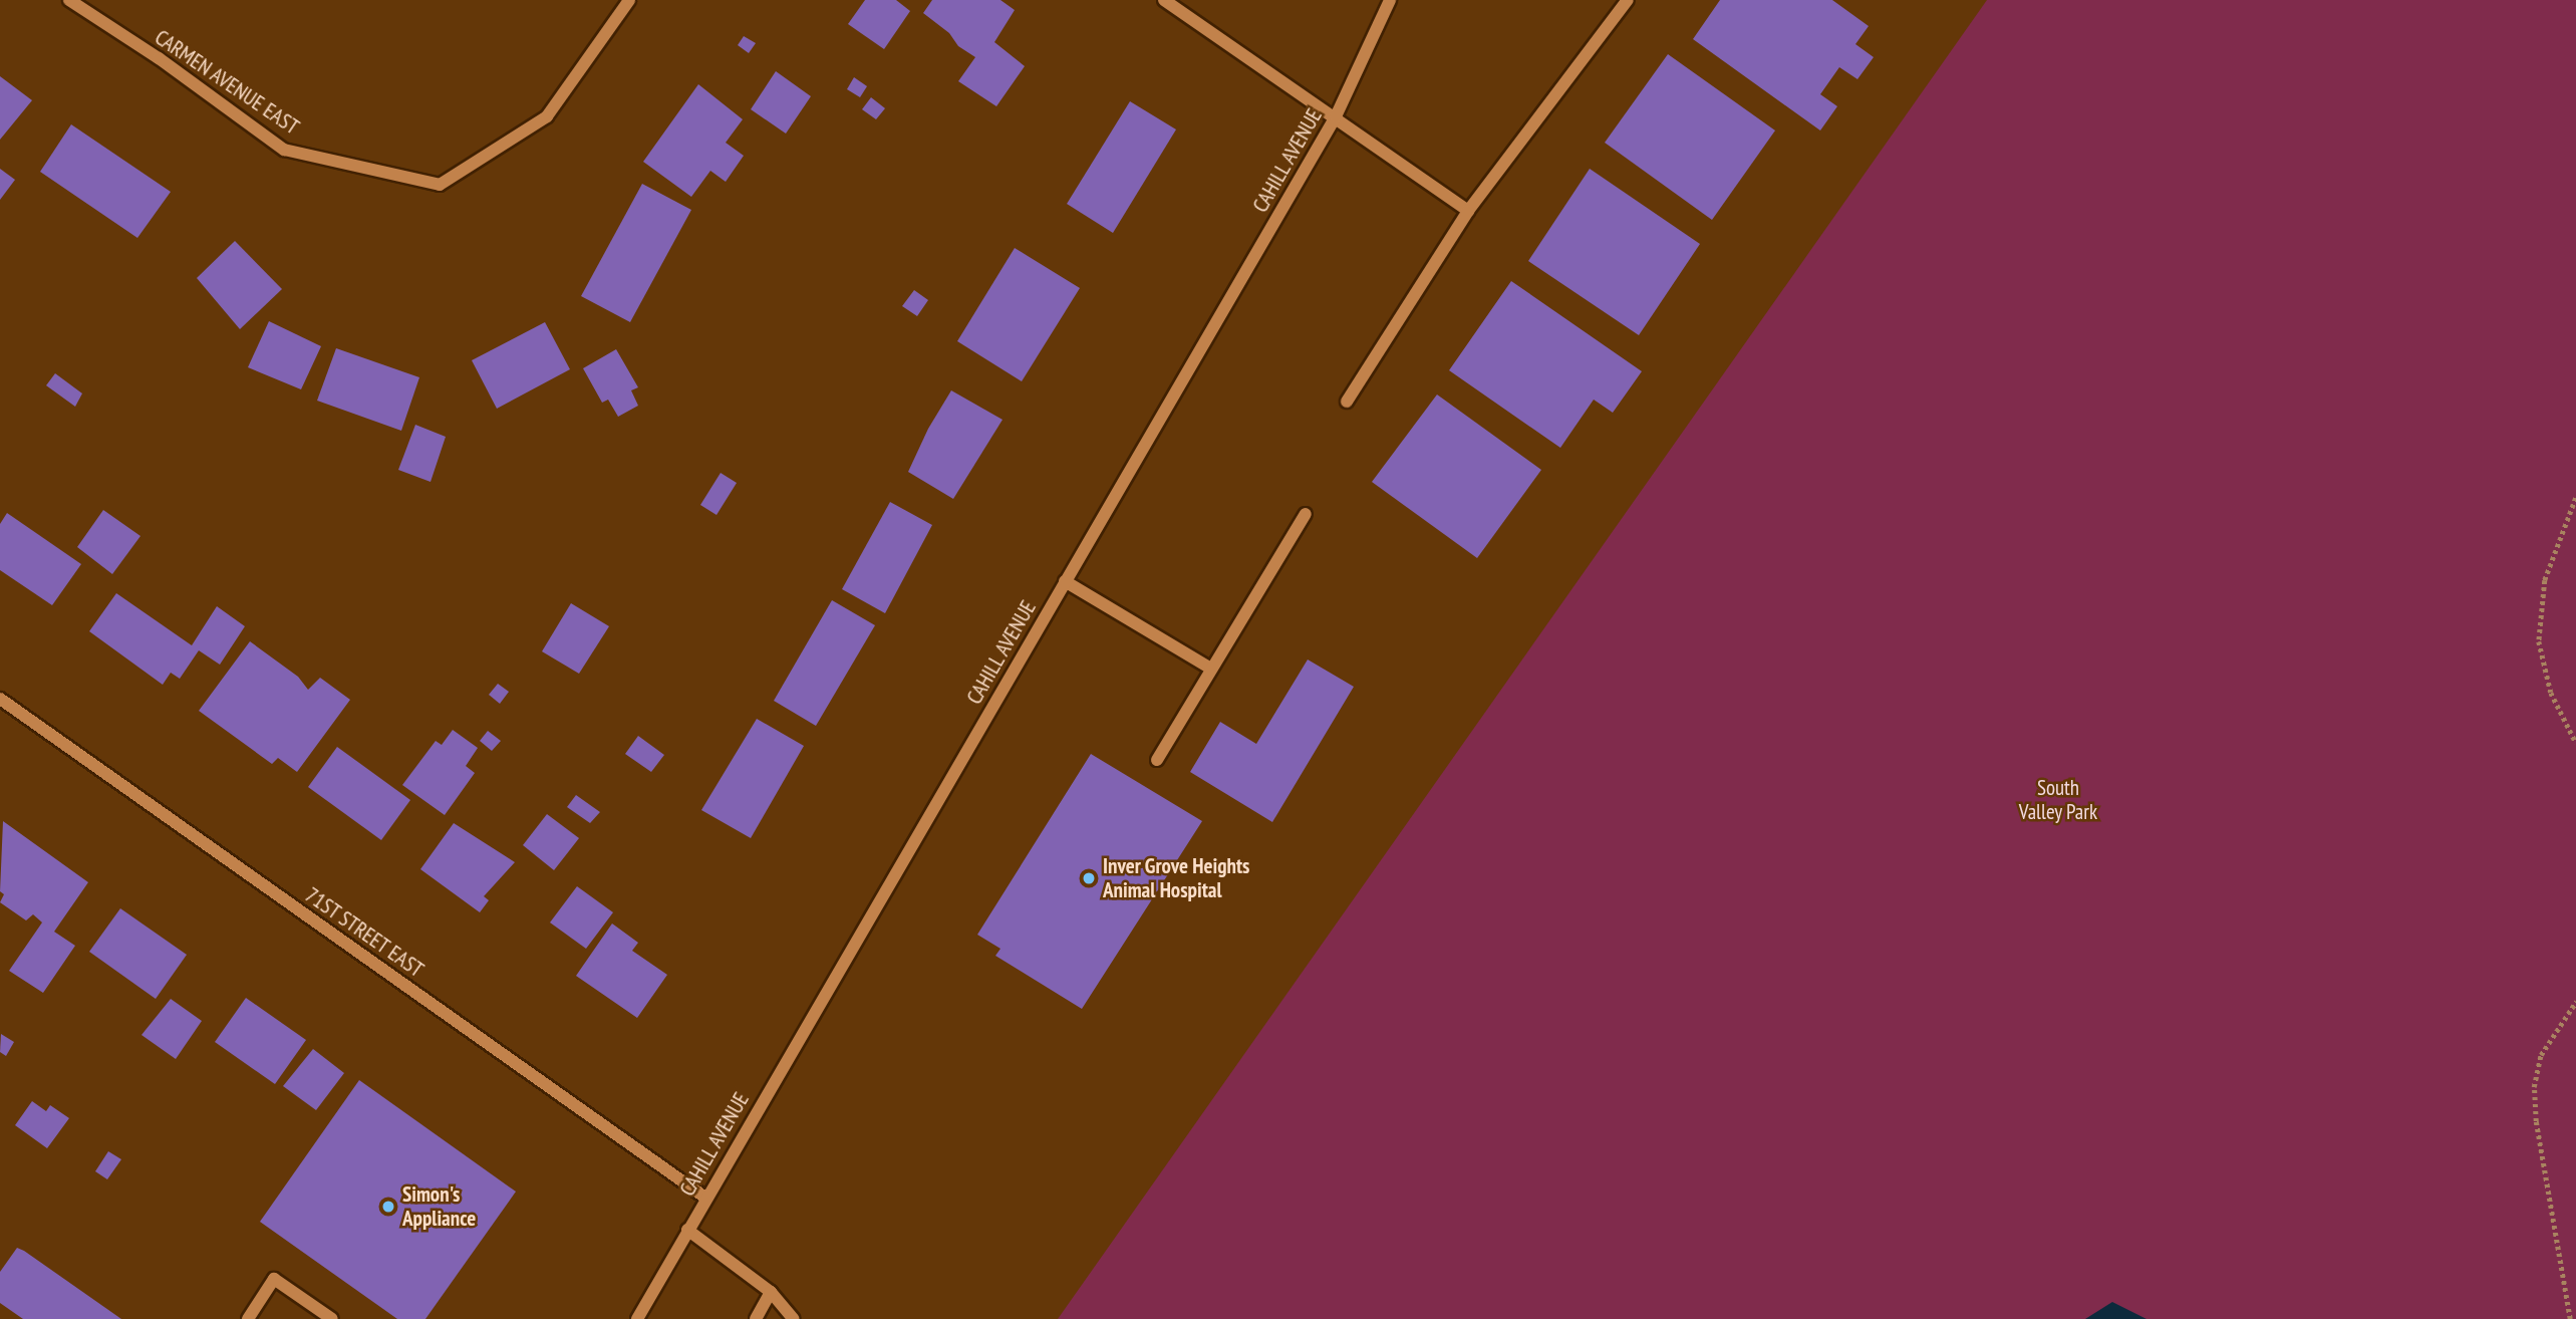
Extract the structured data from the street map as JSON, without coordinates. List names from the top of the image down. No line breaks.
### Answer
{"streets":{"street":["CARMEN AVENUE EAST","CAHILL AVENUE","71ST STREET EAST"]},"crossings":[["CAHILL AVENUE","71ST STREET EAST"]],"parks":["South Valley Park"],"places":["Inver Grove Heights Animal Hospital","Simon's Appliance"]}
